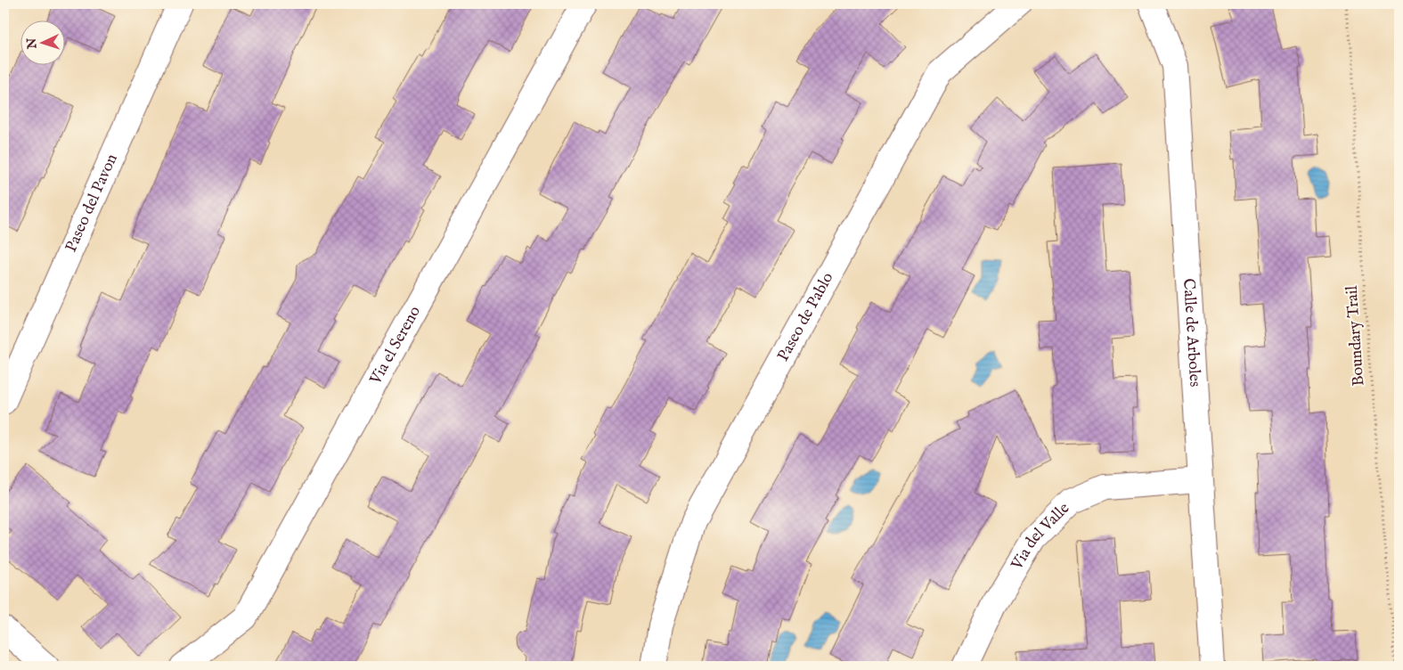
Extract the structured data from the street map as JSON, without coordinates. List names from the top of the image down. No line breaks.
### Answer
{"streets":{"street":["Paseo del Pavon","Paseo de Pablo","Calle de Arboles","Via el Sereno","Via del Valle"],"path":["Boundary Trail"]},"crossings":[["Calle de Arboles","Via del Valle"]],"north":"left"}
